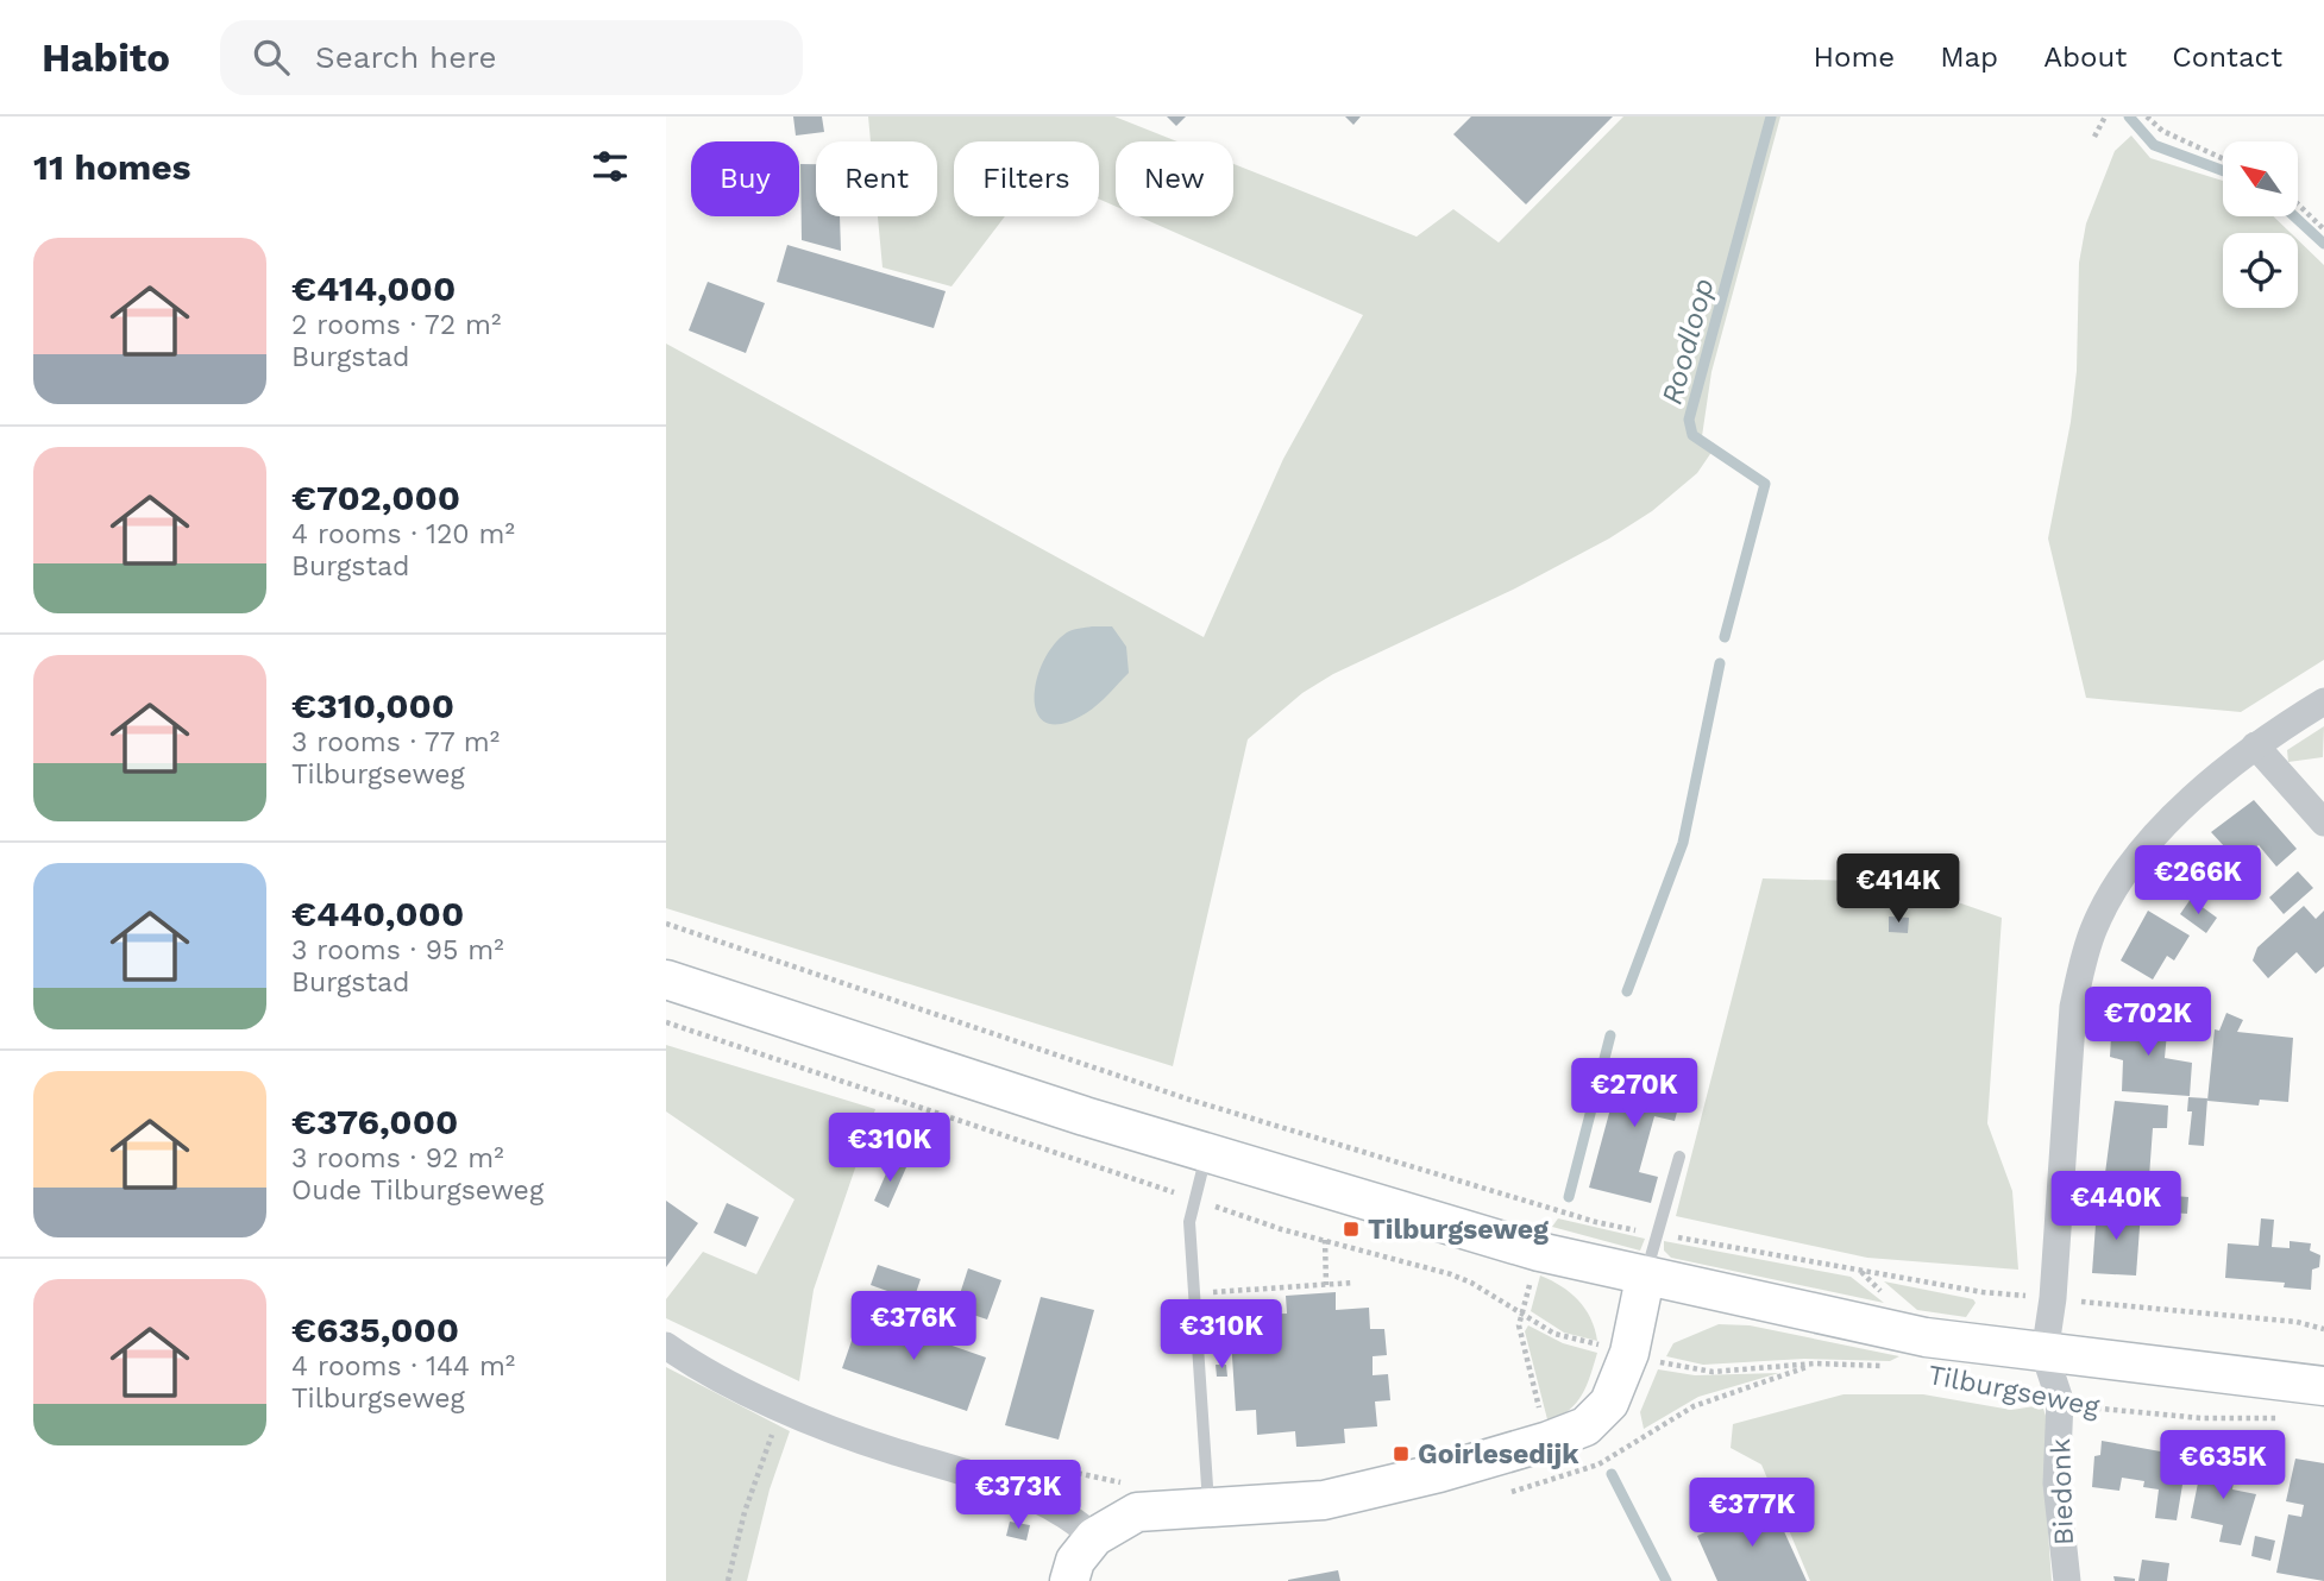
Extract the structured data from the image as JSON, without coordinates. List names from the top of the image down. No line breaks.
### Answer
{"streets":{"street":["Tilburgseweg","Biedonk"]},"crossings":[["Tilburgseweg","Biedonk"]],"water":["Roodloop"],"places":{"transit":["Tilburgseweg","Goirlesedijk"]},"north":"top left","page":{"header":"Habito","search":"Search here","nav":["Home","Map","About","Contact"],"heading":"11 homes","chip":["Buy","Rent","Filters","New"],"list":[{"name":"€414,000","note":"2 rooms · 72 m² · Burgstad"},{"name":"€702,000","note":"4 rooms · 120 m² · Burgstad"},{"name":"€310,000","note":"3 rooms · 77 m² · Tilburgseweg"},{"name":"€440,000","note":"3 rooms · 95 m² · Burgstad"},{"name":"€376,000","note":"3 rooms · 92 m² · Oude Tilburgseweg"},{"name":"€635,000","note":"4 rooms · 144 m² · Tilburgseweg"}],"price":["€266K","€414K","€702K","€270K","€310K","€440K","€376K","€310K","€635K","€373K","€377K"]}}
